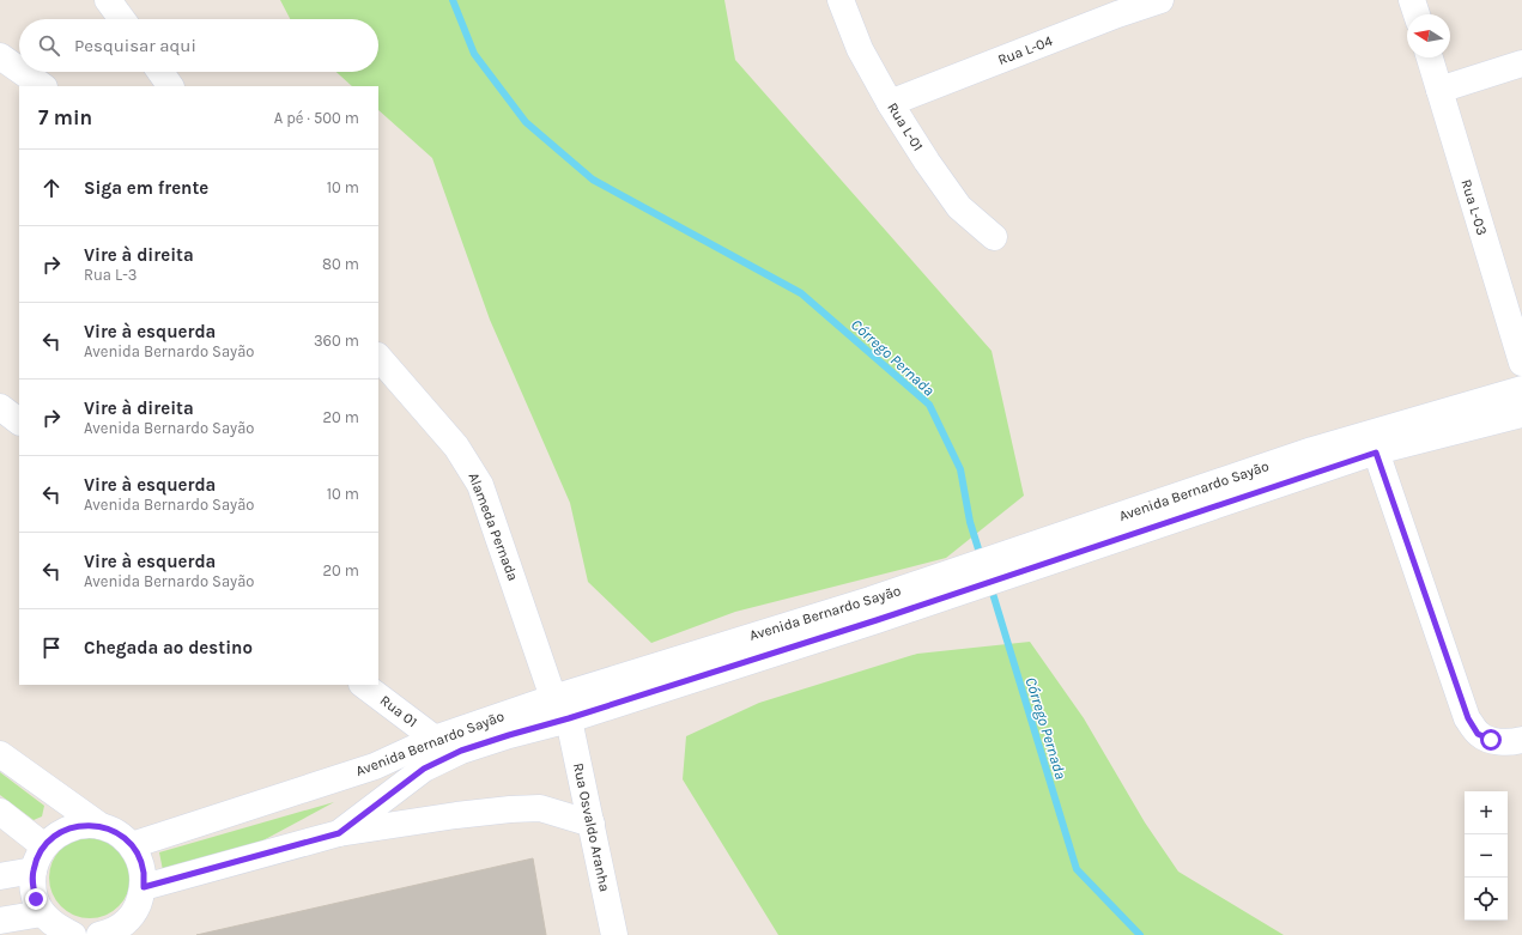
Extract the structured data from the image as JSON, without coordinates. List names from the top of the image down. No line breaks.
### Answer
{"streets":{"main road":["Rua L-04","Rua L-01","Rua L-03","Avenida Bernardo Sayão","Alameda Pernada","Rua 01","Rua Osvaldo Aranha"]},"crossings":[["Rua L-04","Rua L-01"],["Avenida Bernardo Sayão","Alameda Pernada"],["Avenida Bernardo Sayão","Rua 01"],["Avenida Bernardo Sayão","Rua Osvaldo Aranha"]],"water":["Córrego Pernada"],"north":"left","page":{"search":"Pesquisar aqui","heading":["7 min","A pé · 500 m"],"list":[["Siga em frente","10 m"],["Vire à direita","Rua L-3","80 m"],["Vire à esquerda","Avenida Bernardo Sayão","360 m"],["Vire à direita","Avenida Bernardo Sayão","20 m"],["Vire à esquerda","Avenida Bernardo Sayão","10 m"],["Vire à esquerda","Avenida Bernardo Sayão","20 m"],"Chegada ao destino"],"map_buttons":["+","−"]}}
